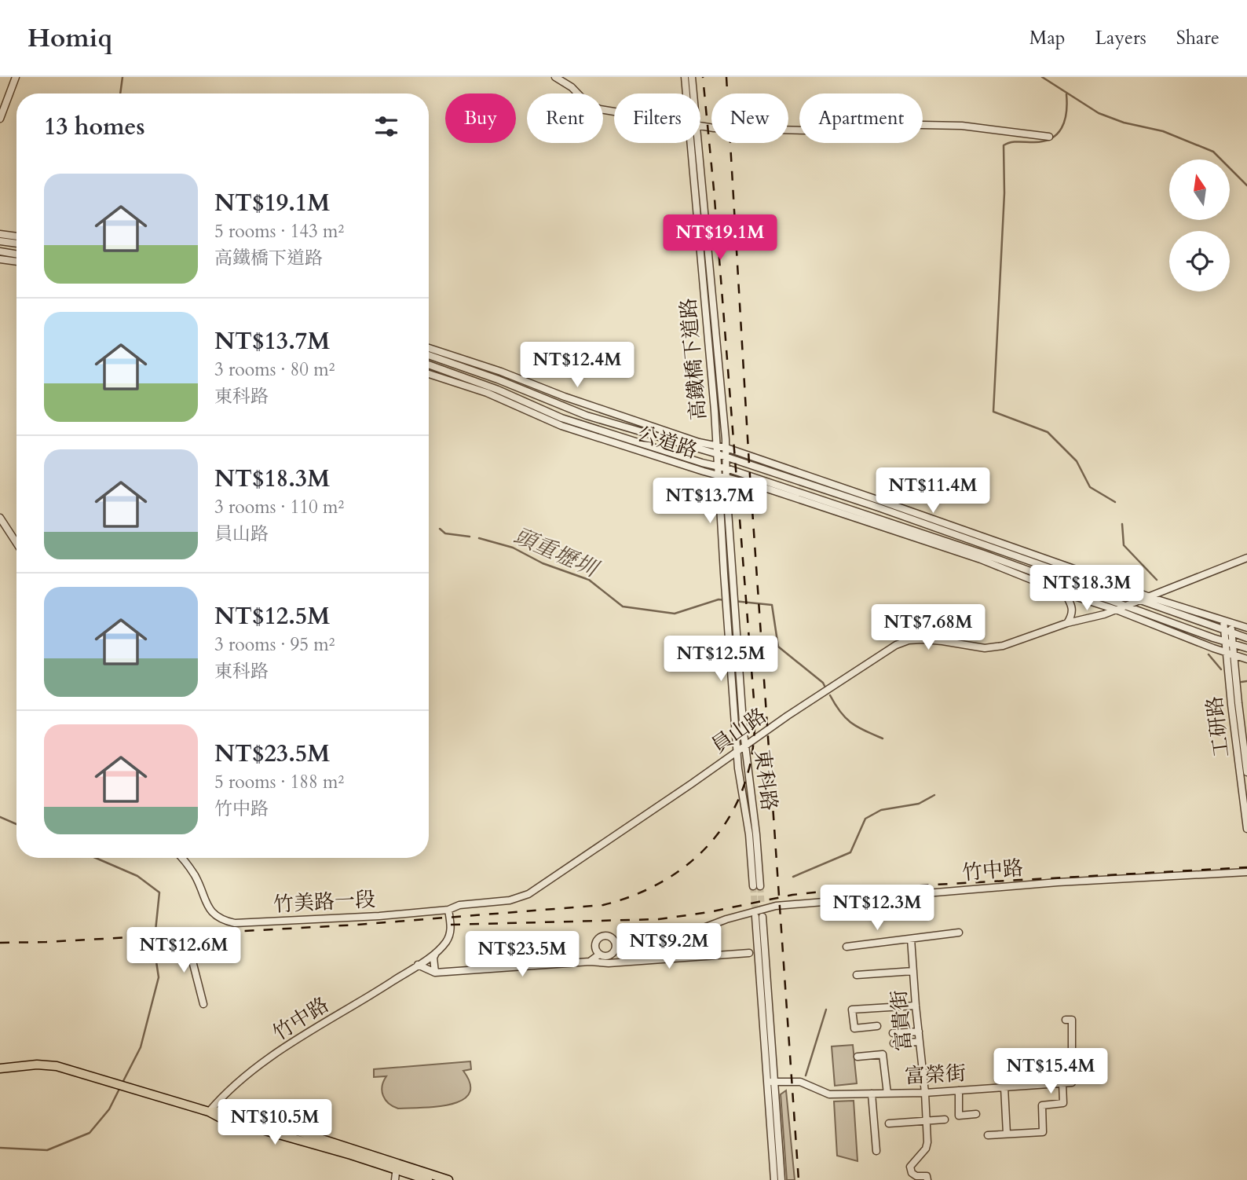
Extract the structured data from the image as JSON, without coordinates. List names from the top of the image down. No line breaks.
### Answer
{"streets":{"street":["高鐵橋下道路","公道路","工研路","員山路","東科路","竹中路","竹美路一段","富貴街","富榮街"]},"crossings":[["高鐵橋下道路","公道路"],["高鐵橋下道路","東科路"],["公道路","工研路"],["公道路","員山路"],["公道路","東科路"],["員山路","東科路"],["員山路","竹中路"],["員山路","竹美路一段"],["竹中路","竹美路一段"],["富貴街","富榮街"]],"water":["頭重壢圳"],"north":"top","page":{"header":"Homiq","nav":["Map","Layers","Share"],"chip":["Buy","Rent","Filters","New","Apartment"],"heading":"13 homes","list":[{"name":"NT$19.1M","note":"5 rooms · 143 m² · 高鐵橋下道路"},{"name":"NT$13.7M","note":"3 rooms · 80 m² · 東科路"},{"name":"NT$18.3M","note":"3 rooms · 110 m² · 員山路"},{"name":"NT$12.5M","note":"3 rooms · 95 m² · 東科路"},{"name":"NT$23.5M","note":"5 rooms · 188 m² · 竹中路"}],"price":["NT$19.1M","NT$12.4M","NT$11.4M","NT$13.7M","NT$18.3M","NT$7.68M","NT$12.5M","NT$12.3M","NT$9.2M","NT$12.6M","NT$23.5M","NT$15.4M","NT$10.5M"]}}
